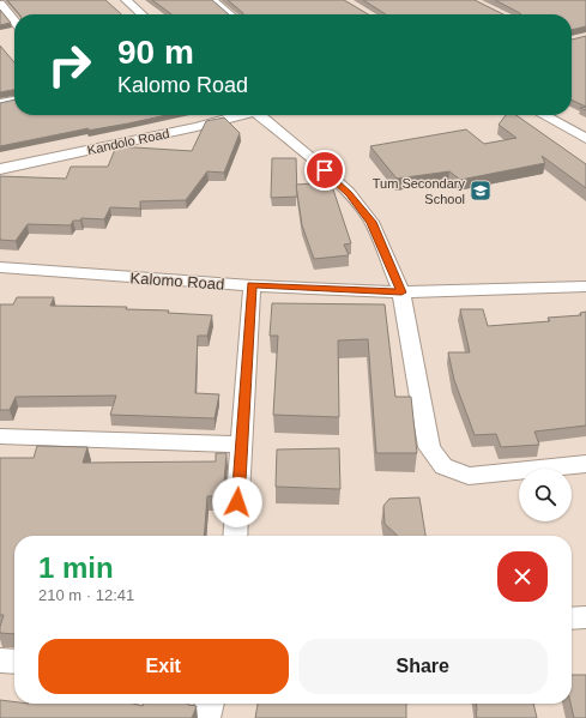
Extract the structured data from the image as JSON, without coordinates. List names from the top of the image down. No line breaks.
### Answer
{"streets":{"street":["Kandolo Road","Kalomo Road"]},"places":{"school or university":["Tum Secondary School"]},"page":{"turn":["90 m","Kalomo Road"],"heading":["1 min","210 m · 12:41"],"buttons":["Exit","Share"]}}
